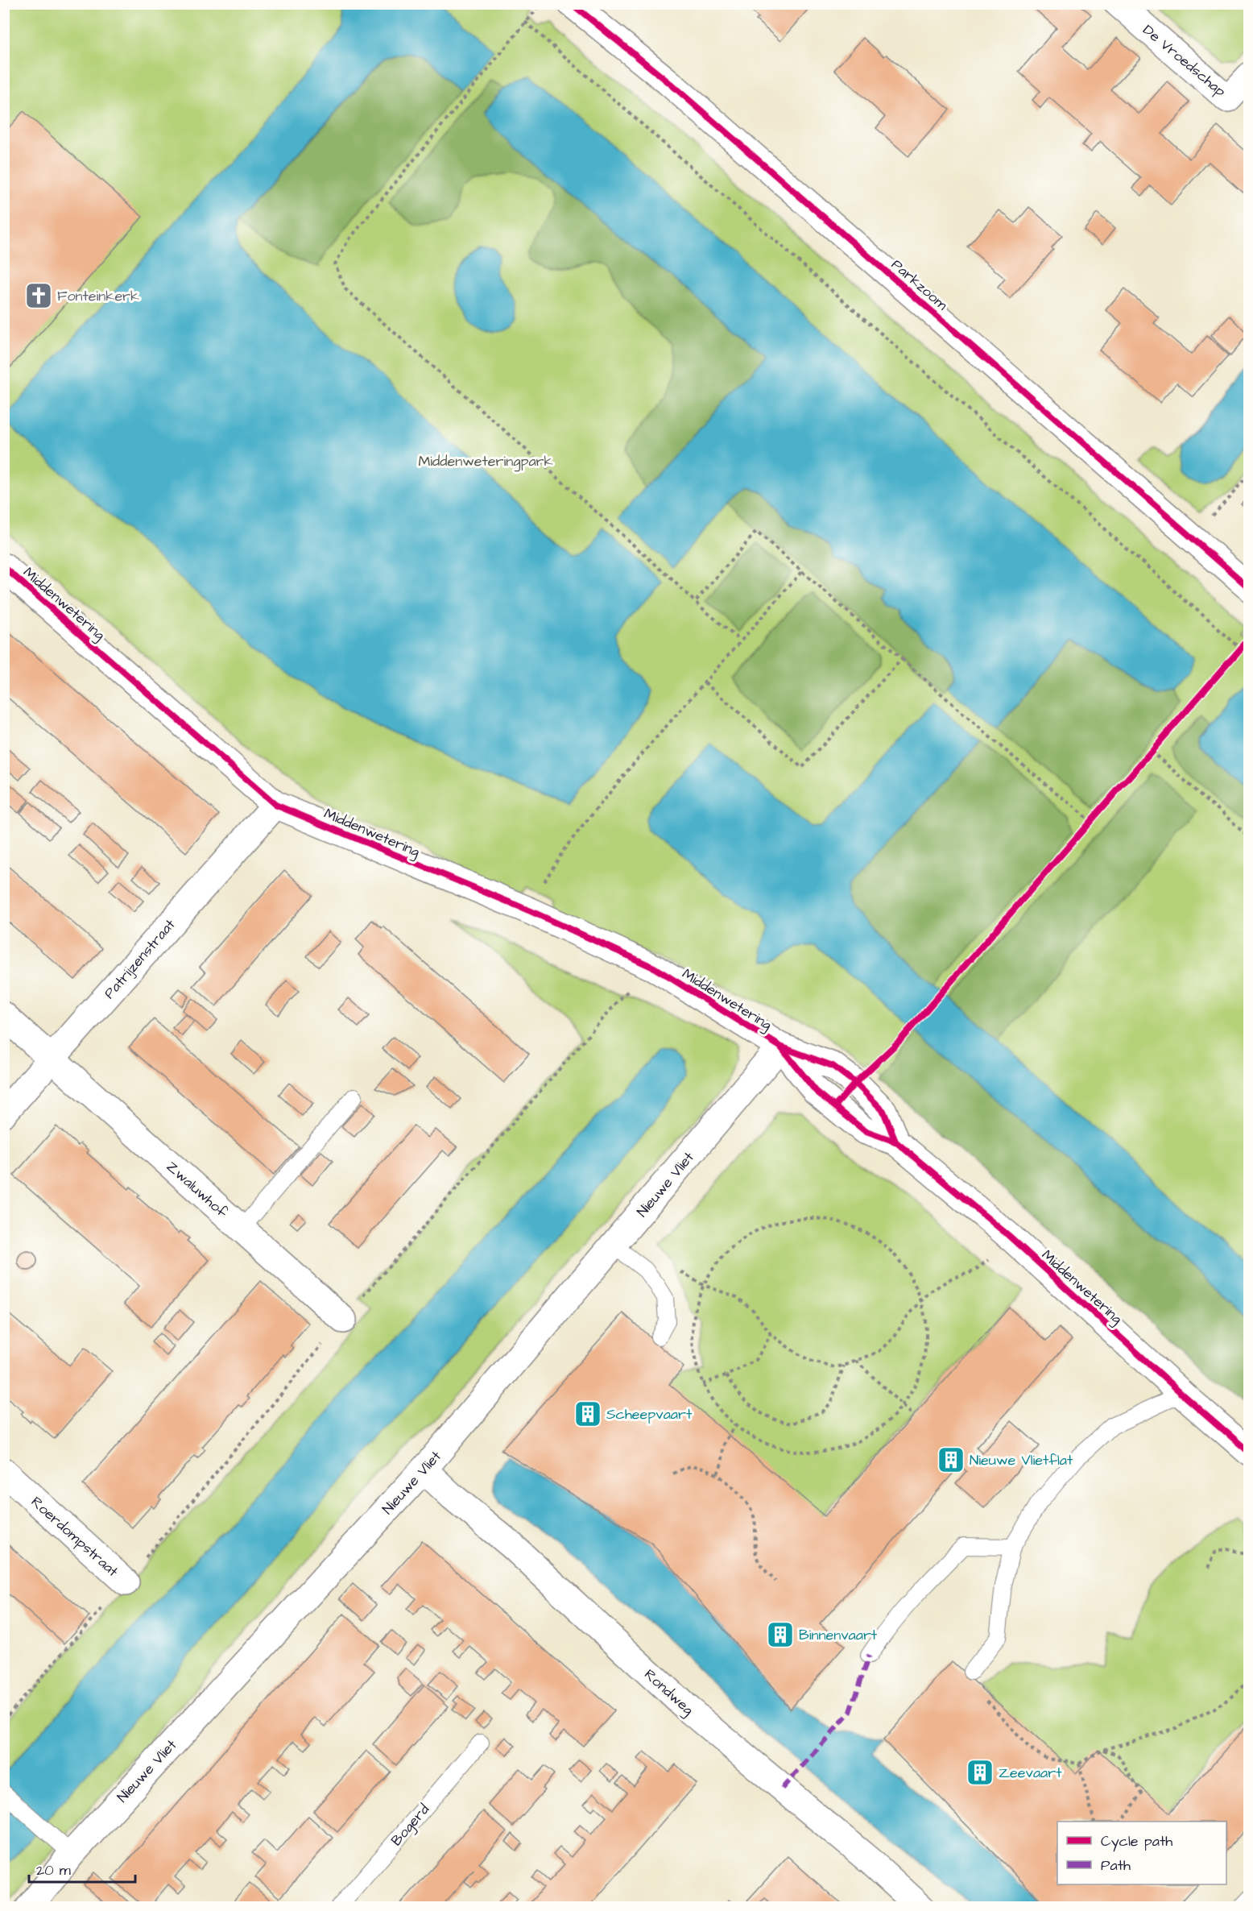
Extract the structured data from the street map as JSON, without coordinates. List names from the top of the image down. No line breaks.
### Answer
{"streets":{"street":["De Vroedschap","Parkzoom","Middenwetering","Patrijzenstraat","Nieuwe Vliet","Zwaluwhof","Roerdompstraat","Rondweg"],"lane":["Bogerd"]},"crossings":[["Middenwetering","Patrijzenstraat"],["Middenwetering","Nieuwe Vliet"],["Patrijzenstraat","Zwaluwhof"],["Nieuwe Vliet","Rondweg"]],"parks":["Middenweteringpark"],"places":{"church":["Fonteinkerk"],"building":["Scheepvaart","Nieuwe Vlietflat","Binnenvaart","Zeevaart"]},"legend":["Cycle path","Path"],"scale_bar":"20 m"}
